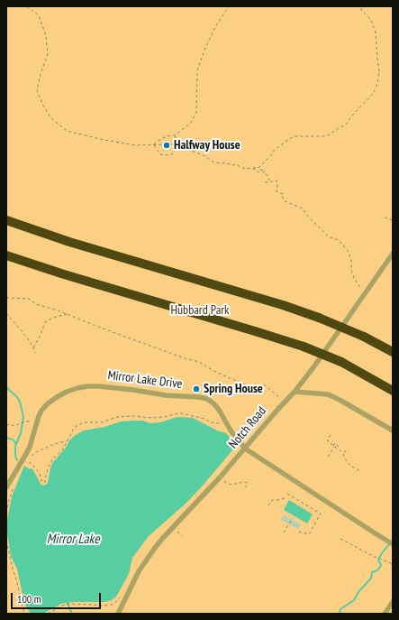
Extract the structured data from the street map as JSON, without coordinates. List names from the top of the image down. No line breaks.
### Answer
{"streets":{"street":["Mirror Lake Drive","Notch Road"]},"crossings":[["Mirror Lake Drive","Notch Road"]],"water":["Mirror Lake"],"parks":["Hubbard Park"],"places":["Halfway House","Spring House"],"scale_bar":"100 m"}
